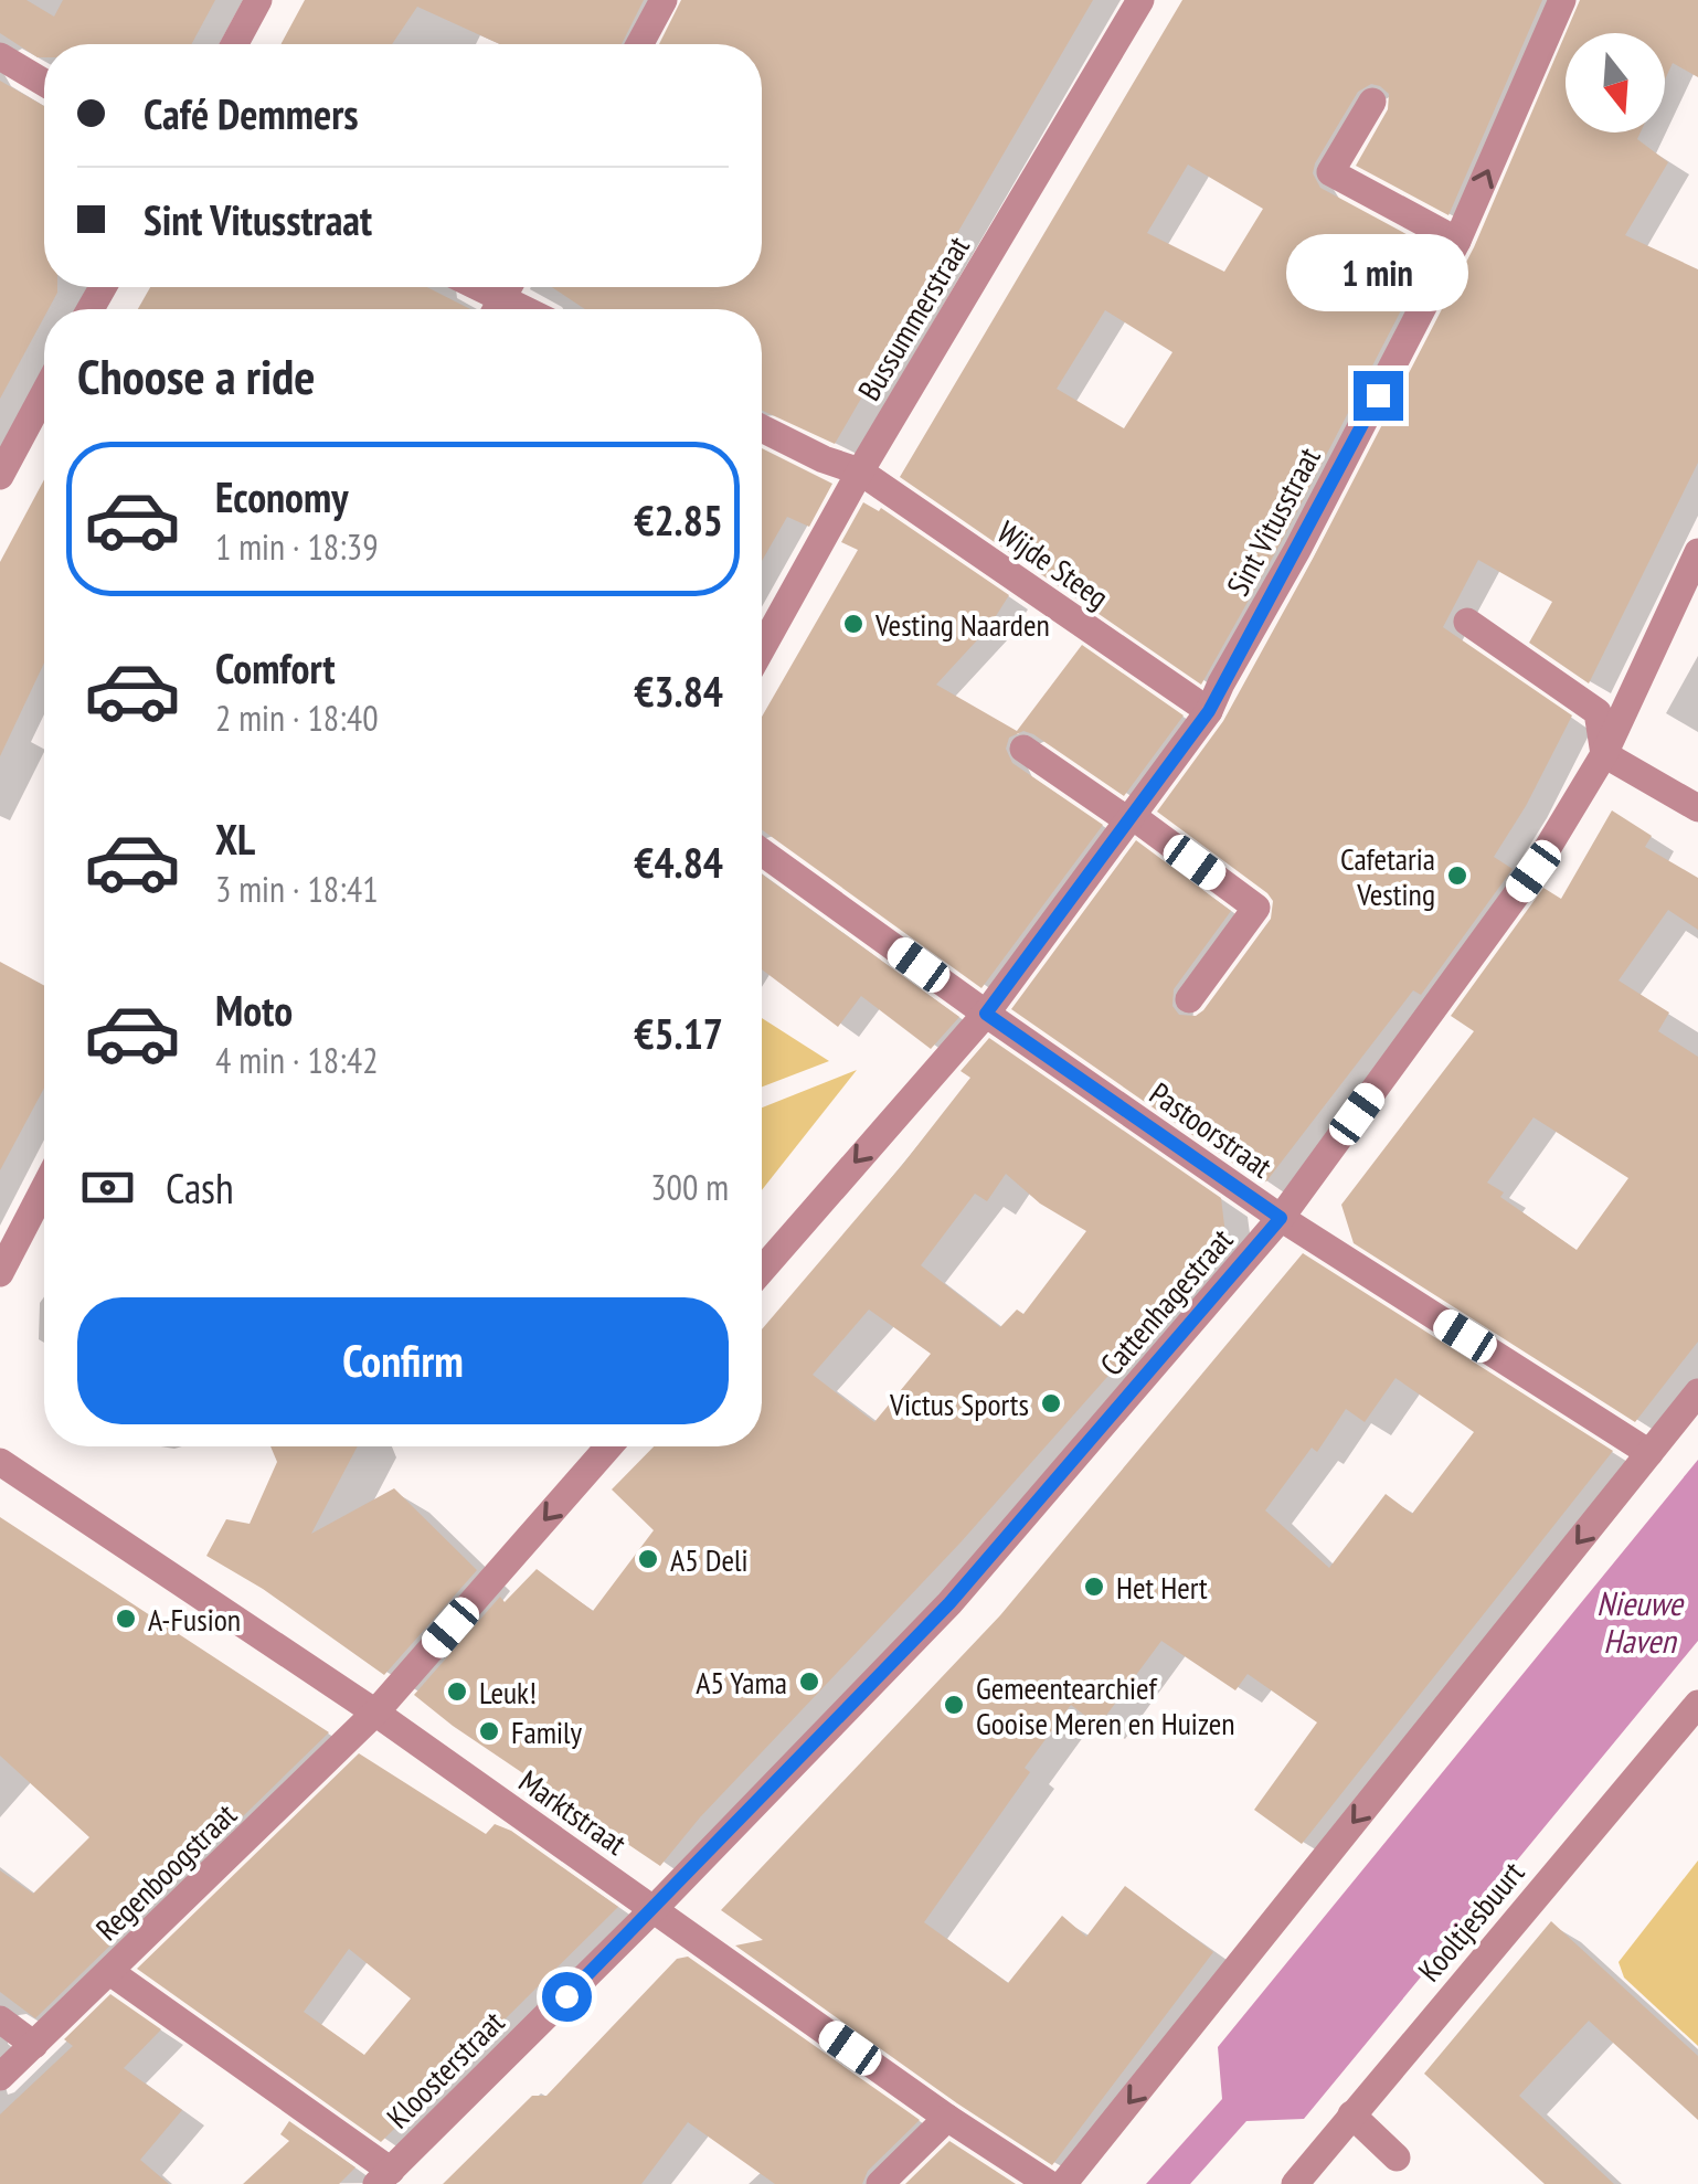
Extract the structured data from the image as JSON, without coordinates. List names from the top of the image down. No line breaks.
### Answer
{"streets":{"street":["Bussummerstraat","Sint Vitusstraat","Wijde Steeg","Pastoorstraat","Cattenhagestraat","Marktstraat","Regenboogstraat","Kooltjesbuurt","Kloosterstraat"]},"crossings":[["Bussummerstraat","Wijde Steeg"],["Sint Vitusstraat","Wijde Steeg"],["Sint Vitusstraat","Pastoorstraat"],["Pastoorstraat","Cattenhagestraat"],["Cattenhagestraat","Marktstraat"],["Cattenhagestraat","Kloosterstraat"],["Marktstraat","Regenboogstraat"],["Marktstraat","Kloosterstraat"]],"water":["Nieuwe Haven"],"places":["Vesting Naarden","Cafetaria Vesting","Victus Sports","A5 Deli","Het Hert","A-Fusion","A5 Yama","Leuk!","Gemeentearchief Gooise Meren en Huizen","Family"],"north":"bottom","page":{"banner":["Café Demmers","Sint Vitusstraat"],"bubble":"1 min","heading":"Choose a ride","list":[{"name":"Economy","note":"1 min · 18:39","value":"€2.85"},{"name":"Comfort","note":"2 min · 18:40","value":"€3.84"},{"name":"XL","note":"3 min · 18:41","value":"€4.84"},{"name":"Moto","note":"4 min · 18:42","value":"€5.17"}],"pay":["Cash","300 m"],"buttons":"Confirm"}}
